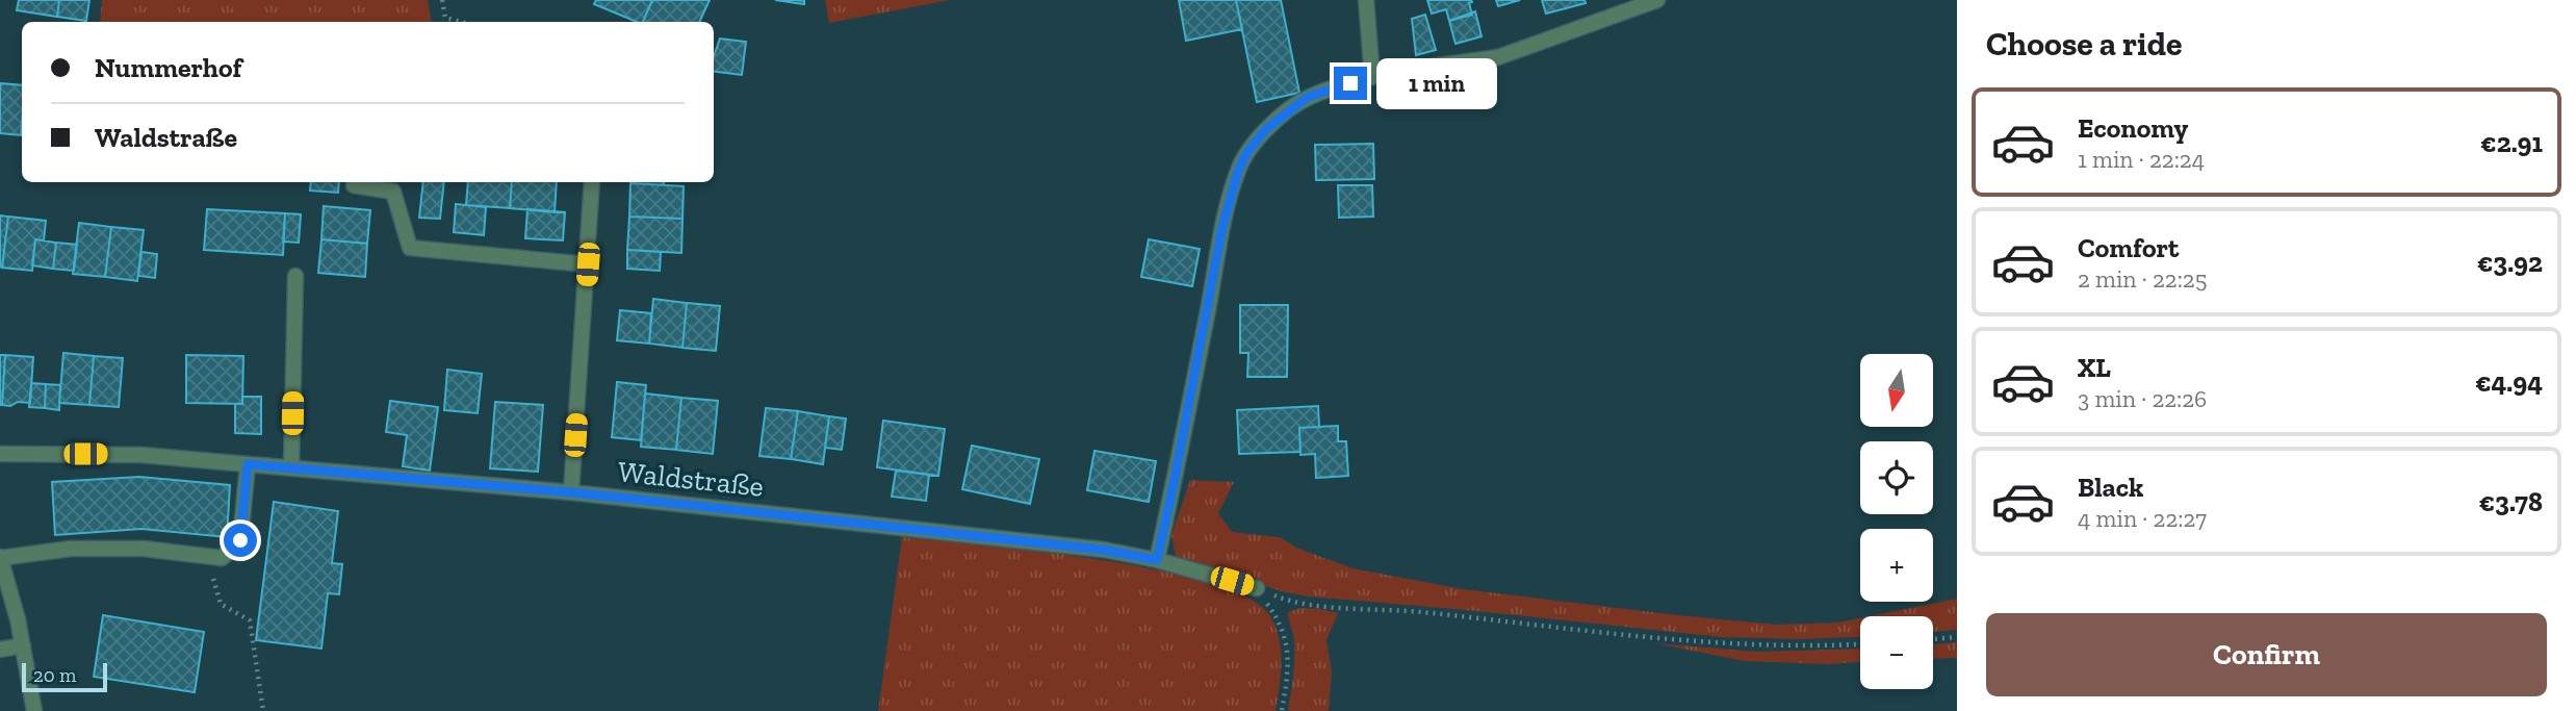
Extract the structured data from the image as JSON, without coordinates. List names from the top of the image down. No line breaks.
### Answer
{"streets":{"street":["Waldstraße"]},"scale_bar":"20 m","north":"bottom","page":{"heading":"Choose a ride","banner":["Nummerhof","Waldstraße"],"bubble":"1 min","list":[{"name":"Economy","note":"1 min · 22:24","value":"€2.91"},{"name":"Comfort","note":"2 min · 22:25","value":"€3.92"},{"name":"XL","note":"3 min · 22:26","value":"€4.94"},{"name":"Black","note":"4 min · 22:27","value":"€3.78"}],"map_buttons":["+","−"],"buttons":"Confirm","scale":"20 m"}}
